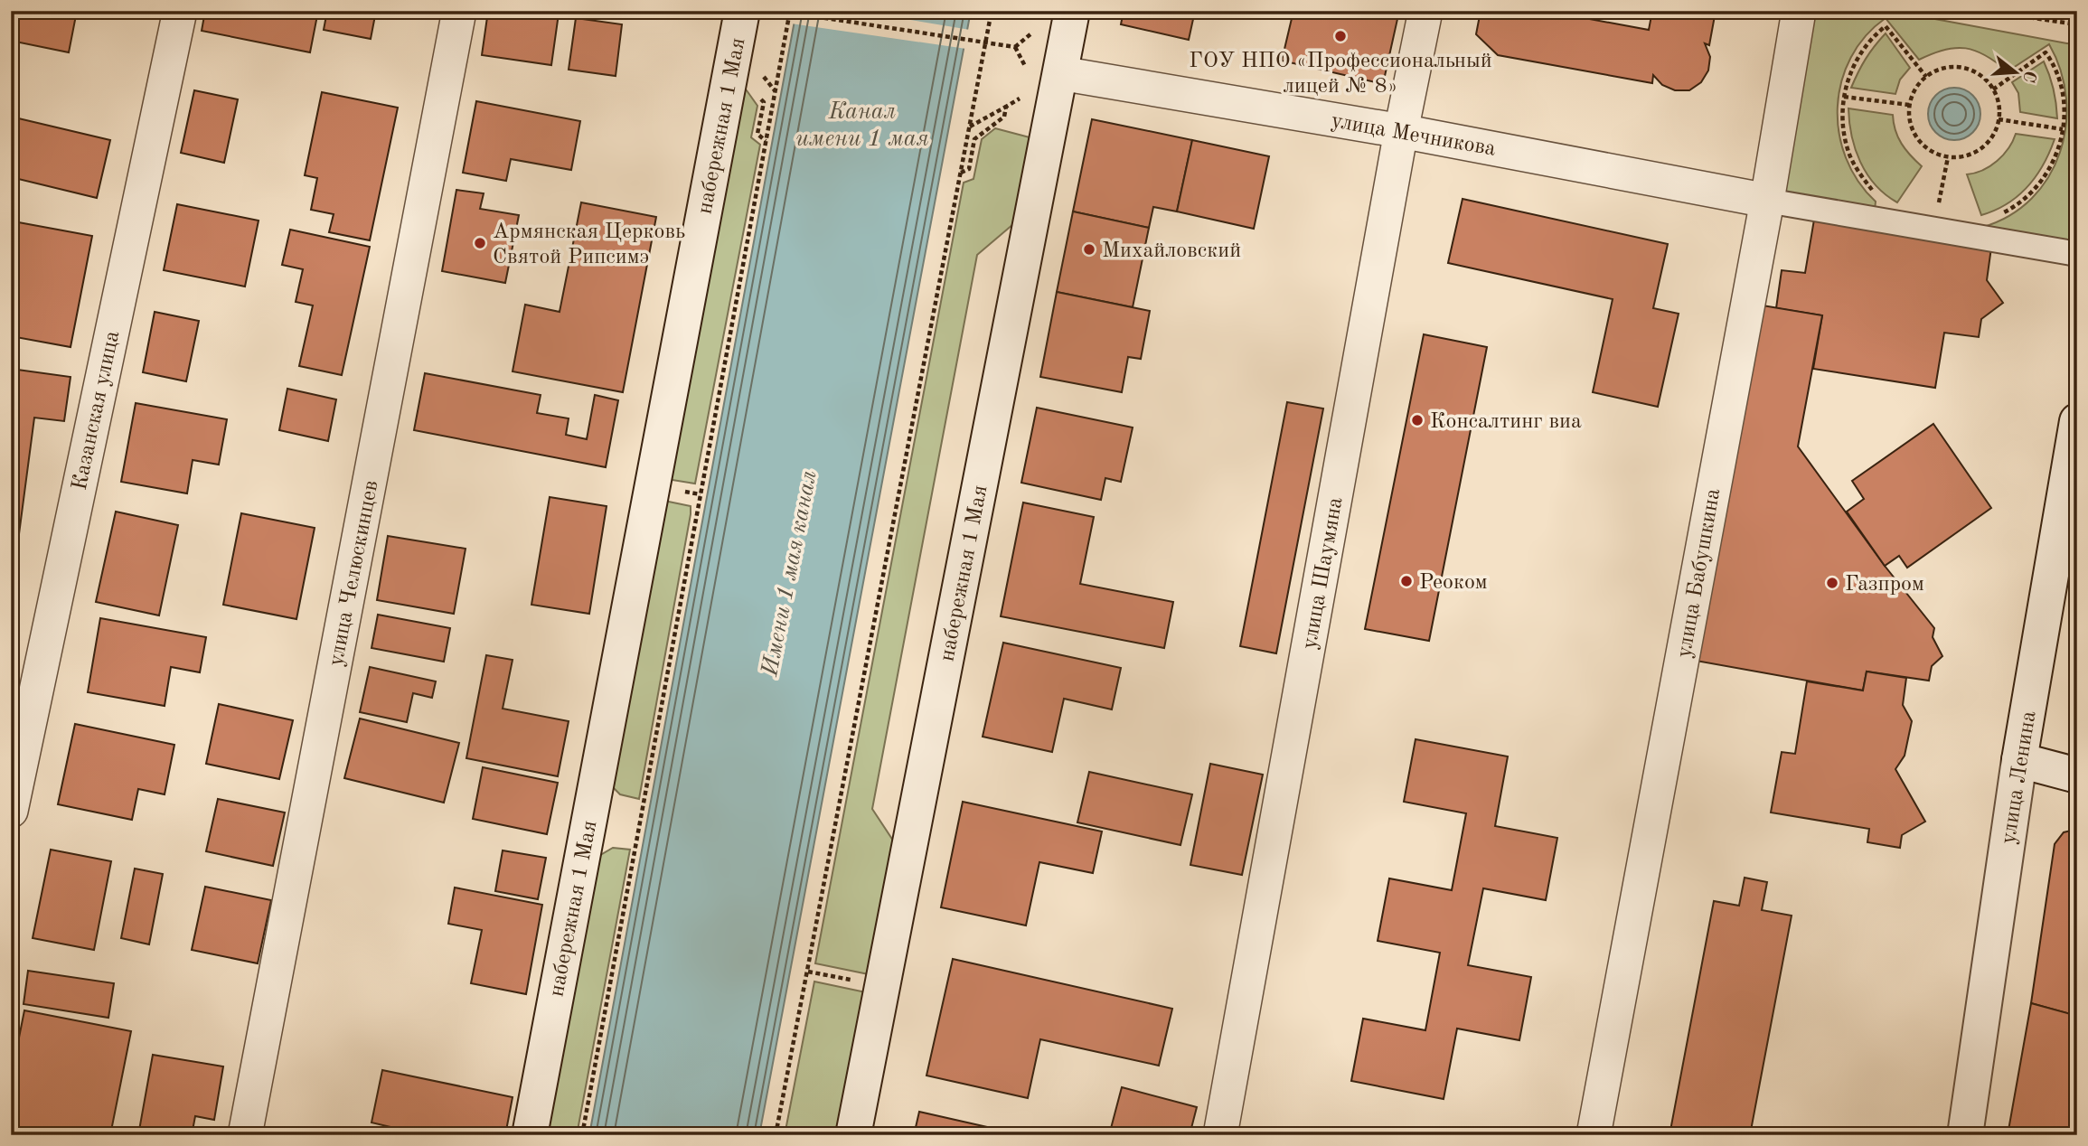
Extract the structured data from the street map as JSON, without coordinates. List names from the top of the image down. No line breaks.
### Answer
{"streets":{"main road":["набережная 1 Мая","улица Ленина"],"street":["улица Мечникова","Казанская улица","улица Челюскинцев","улица Шаумяна","улица Бабушкина"]},"crossings":[["набережная 1 Мая","улица Мечникова"],["улица Мечникова","улица Шаумяна"],["улица Мечникова","улица Бабушкина"]],"water":["Канал имени 1 мая","Имени 1 мая канал"],"places":["ГОУ НПО «Профессиональный лицей № 8»","Армянская Церковь Святой Рипсимэ","Михайловский","Консалтинг виа","Реоком","Газпром"],"north":"right"}
